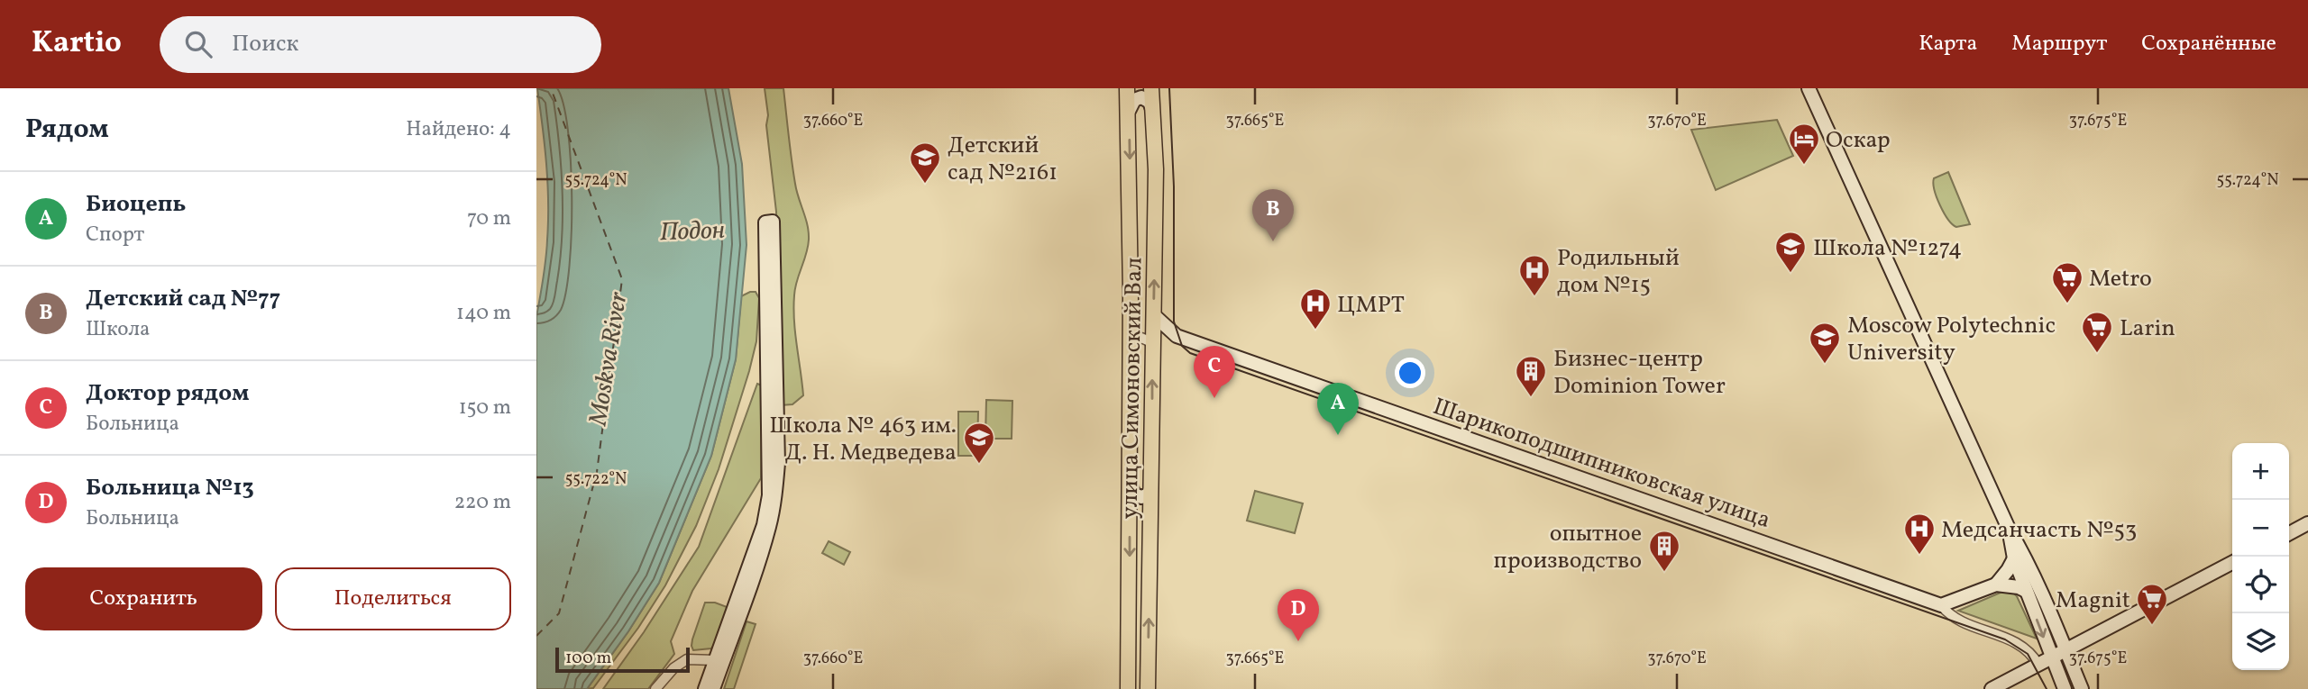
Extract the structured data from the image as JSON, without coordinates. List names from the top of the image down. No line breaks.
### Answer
{"streets":{"main road":["улица Симоновский Вал","Шарикоподшипниковская улица"]},"water":["Подон","Moskva River"],"places":{"hotel":["Оскар"],"school or university":["Детский сад №2161","Школа №1274","Moscow Polytechnic University","Школа № 463 им. Д. Н. Медведева"],"hospital":["Родильный дом №15","ЦМРТ","Медсанчасть №53"],"supermarket":["Metro","Larin","Magnit"],"building":["Бизнес-центр Dominion Tower","опытное производство"]},"scale_bar":"100 m","page":{"header":"Kartio","search":"Поиск","nav":["Карта","Маршрут","Сохранённые"],"heading":["Рядом","Найдено: 4"],"list":[{"mark":"A","name":"Биоцепь","note":"Спорт","value":"70 m"},{"mark":"B","name":"Детский сад №77","note":"Школа","value":"140 m"},{"mark":"C","name":"Доктор рядом","note":"Больница","value":"150 m"},{"mark":"D","name":"Больница №13","note":"Больница","value":"220 m"}],"pins":["B","C","A","D"],"map_buttons":["+","−"],"buttons":["Сохранить","Поделиться"],"scale":"100 m"},"coordinates":["37.660°E","37.665°E","37.670°E","37.675°E","55.724°N","55.722°N"]}
